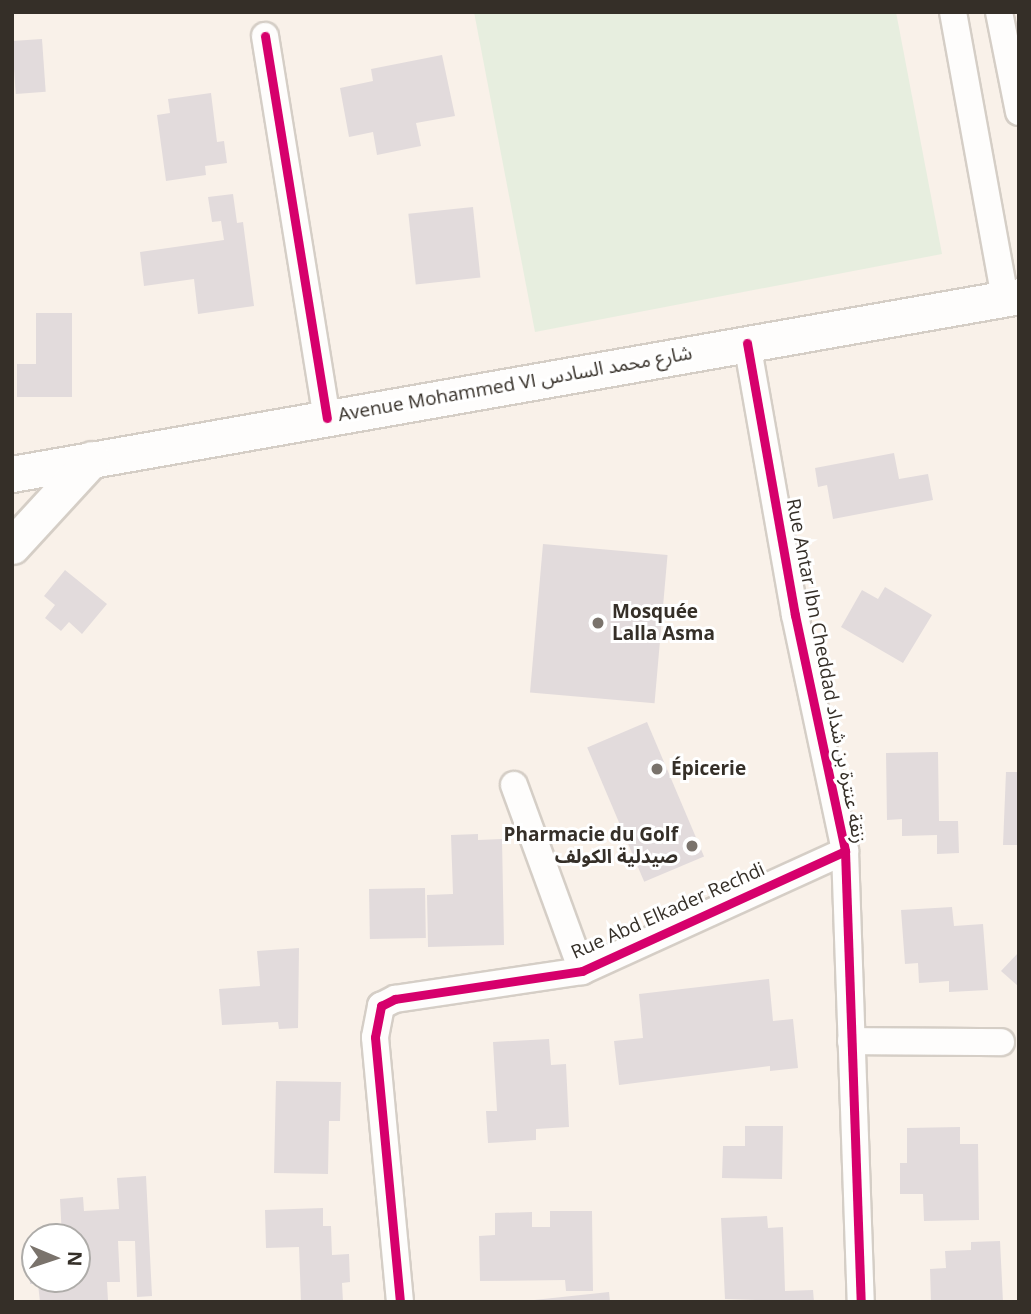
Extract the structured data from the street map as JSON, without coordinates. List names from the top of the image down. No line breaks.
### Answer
{"streets":{"main road":["Avenue Mohammed VI شارع محمد السادس"],"street":["Rue Antar Ibn Cheddad زنقة عنترة بن شداد","Rue Abd Elkader Rechdi"]},"crossings":[["Avenue Mohammed VI شارع محمد السادس","Rue Antar Ibn Cheddad زنقة عنترة بن شداد"],["Rue Antar Ibn Cheddad زنقة عنترة بن شداد","Rue Abd Elkader Rechdi"]],"places":["Mosquée Lalla Asma","Épicerie","Pharmacie du Golf صيدلية الكولف"],"north":"right"}
